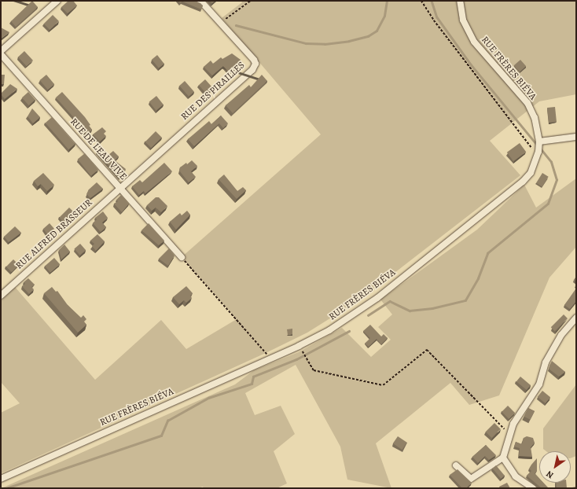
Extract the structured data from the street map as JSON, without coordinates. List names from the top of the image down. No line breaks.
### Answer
{"streets":{"street":["RUE FRÈRES BIÉVA","RUE DES PIRAILLES","RUE DE L'EAU VIVE","RUE ALFRED BRASSEUR"]},"crossings":[["RUE DES PIRAILLES","RUE DE L'EAU VIVE"],["RUE DES PIRAILLES","RUE ALFRED BRASSEUR"],["RUE DE L'EAU VIVE","RUE ALFRED BRASSEUR"]],"north":"bottom left"}
